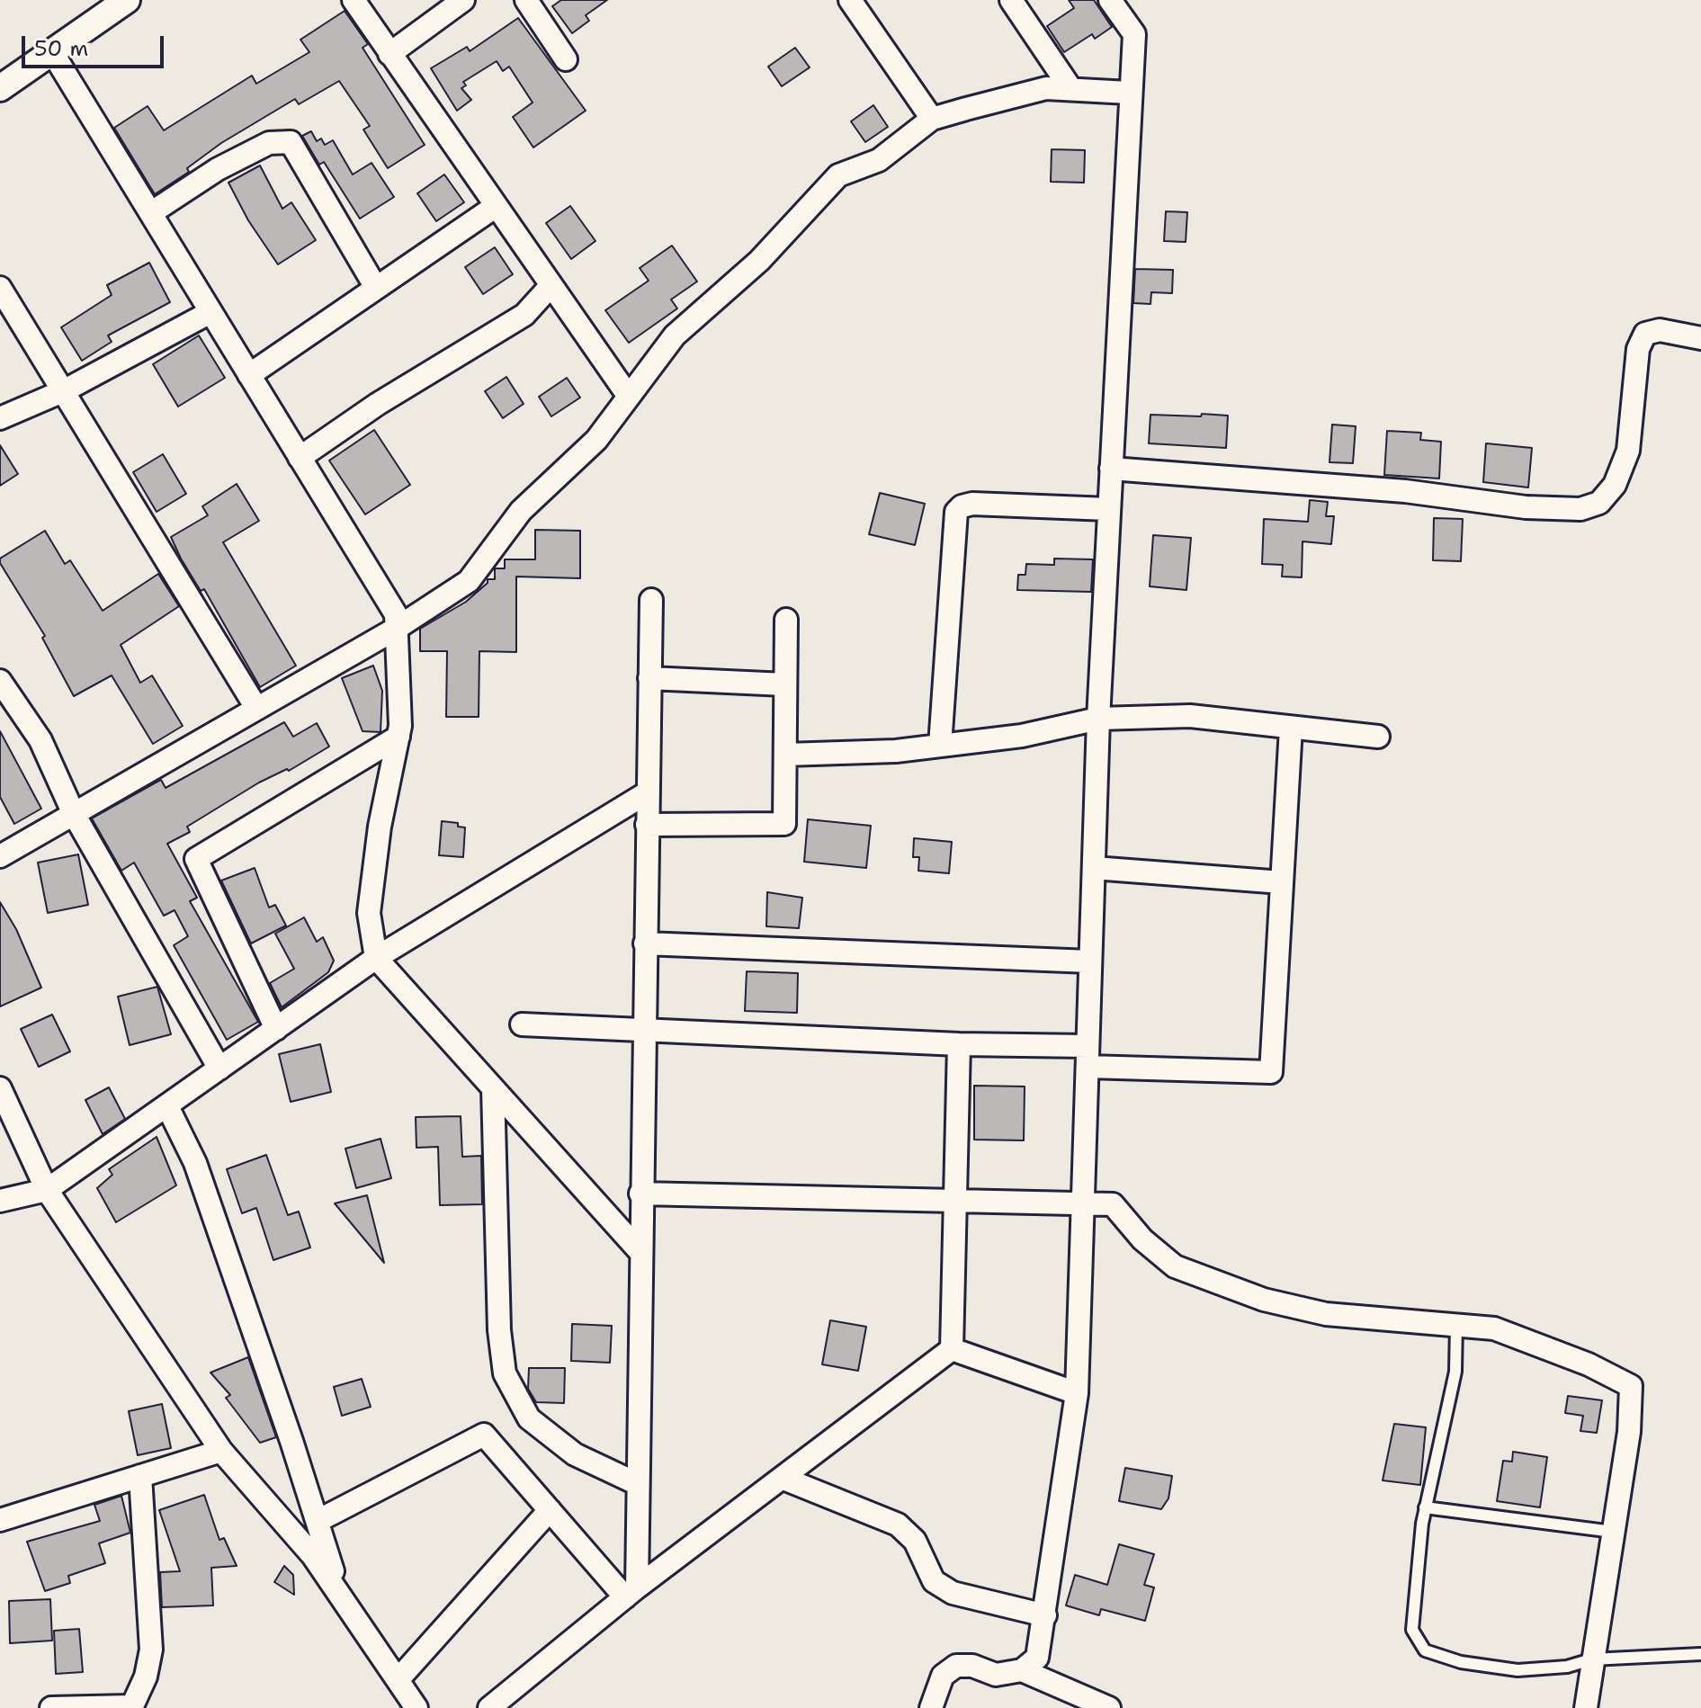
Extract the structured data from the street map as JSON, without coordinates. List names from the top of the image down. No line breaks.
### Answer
{"scale_bar":"50 m"}
